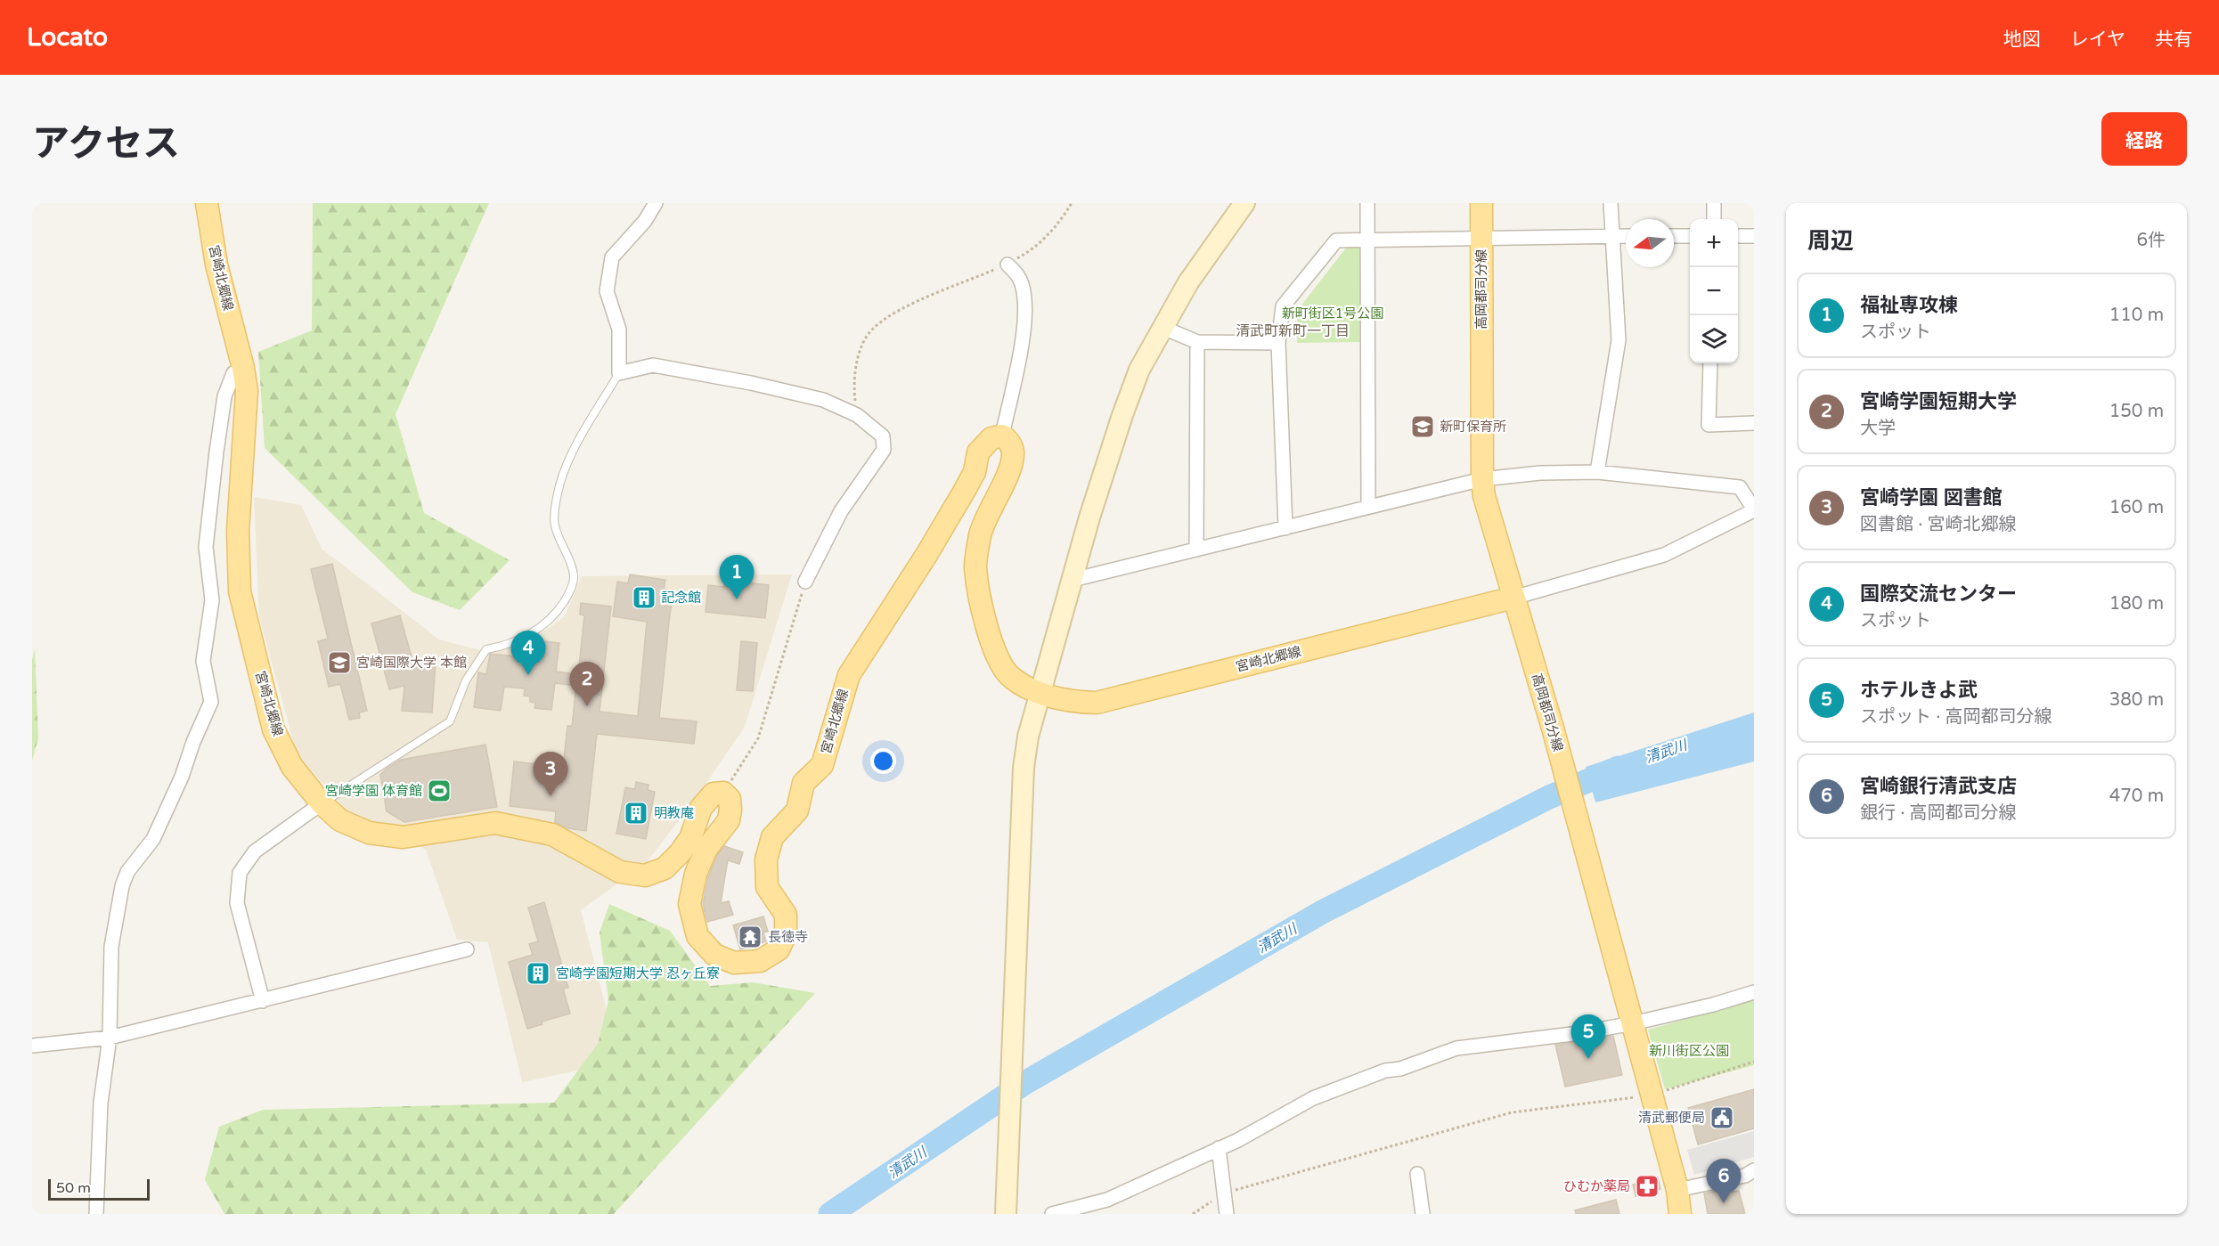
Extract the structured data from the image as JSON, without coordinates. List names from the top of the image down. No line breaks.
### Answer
{"streets":{"main road":["宮崎北郷線","高岡都司分線"]},"crossings":[["宮崎北郷線","高岡都司分線"]],"districts":["清武町新町一丁目"],"water":["清武川"],"parks":["新町街区1号公園","新川街区公園"],"places":{"school or university":["新町保育所","宮崎国際大学 本館"],"building":["記念館","明教庵","宮崎学園短期大学 忍ヶ丘寮"],"sports":["宮崎学園 体育館"],"temple":["長徳寺"],"public building":["清武郵便局"],"pharmacy":["ひむか薬局"]},"scale_bar":"50 m","north":"left","page":{"header":"Locato","nav":["地図","レイヤ","共有"],"title":"アクセス","buttons":"経路","heading":["周辺","6件"],"map_buttons":["+","−"],"list":[{"mark":"1","name":"福祉専攻棟","note":"スポット","value":"110 m"},{"mark":"2","name":"宮崎学園短期大学","note":"大学","value":"150 m"},{"mark":"3","name":"宮崎学園 図書館","note":"図書館 · 宮崎北郷線","value":"160 m"},{"mark":"4","name":"国際交流センター","note":"スポット","value":"180 m"},{"mark":"5","name":"ホテルきよ武","note":"スポット · 高岡都司分線","value":"380 m"},{"mark":"6","name":"宮崎銀行清武支店","note":"銀行 · 高岡都司分線","value":"470 m"}],"pins":["1","4","2","3","5","6"],"scale":"50 m"}}
